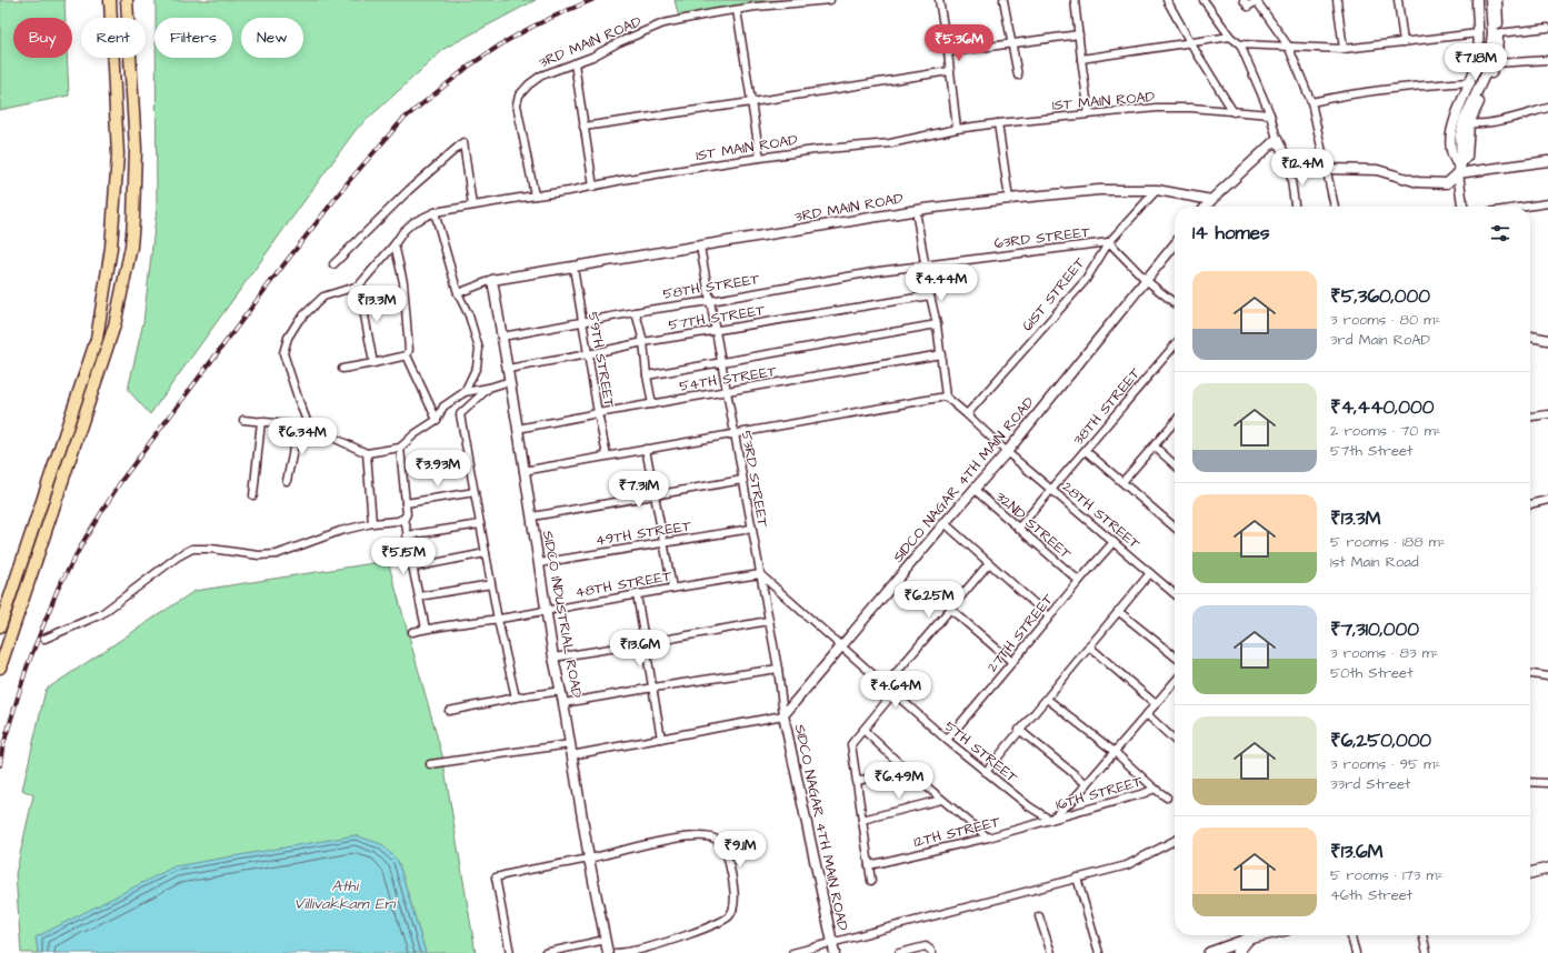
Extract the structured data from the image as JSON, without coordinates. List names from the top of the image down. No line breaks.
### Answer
{"streets":{"street":["3RD MAIN ROAD","1ST MAIN ROAD","63RD STREET","58TH STREET","61ST STREET","57TH STREET","59TH STREET","54TH STREET","38TH STREET","53RD STREET","SIDCO NAGAR 4TH MAIN ROAD","28TH STREET","32ND STREET","49TH STREET","48TH STREET","SIDCO INDUSTRIAL ROAD","27TH STREET","5TH STREET","16TH STREET","12TH STREET"]},"crossings":[["3RD MAIN ROAD","1ST MAIN ROAD"],["3RD MAIN ROAD","61ST STREET"],["3RD MAIN ROAD","59TH STREET"],["3RD MAIN ROAD","53RD STREET"],["3RD MAIN ROAD","SIDCO INDUSTRIAL ROAD"],["63RD STREET","58TH STREET"],["63RD STREET","61ST STREET"],["58TH STREET","59TH STREET"],["58TH STREET","53RD STREET"],["58TH STREET","SIDCO INDUSTRIAL ROAD"],["61ST STREET","28TH STREET"],["57TH STREET","59TH STREET"],["57TH STREET","53RD STREET"],["57TH STREET","SIDCO INDUSTRIAL ROAD"],["59TH STREET","54TH STREET"],["54TH STREET","53RD STREET"],["54TH STREET","SIDCO INDUSTRIAL ROAD"],["38TH STREET","28TH STREET"],["38TH STREET","32ND STREET"],["53RD STREET","SIDCO NAGAR 4TH MAIN ROAD"],["53RD STREET","49TH STREET"],["53RD STREET","48TH STREET"],["53RD STREET","5TH STREET"],["SIDCO NAGAR 4TH MAIN ROAD","28TH STREET"],["SIDCO NAGAR 4TH MAIN ROAD","32ND STREET"],["SIDCO NAGAR 4TH MAIN ROAD","5TH STREET"],["28TH STREET","27TH STREET"],["32ND STREET","27TH STREET"],["49TH STREET","SIDCO INDUSTRIAL ROAD"],["48TH STREET","SIDCO INDUSTRIAL ROAD"],["48TH STREET","5TH STREET"],["27TH STREET","5TH STREET"],["5TH STREET","16TH STREET"],["5TH STREET","12TH STREET"],["16TH STREET","12TH STREET"]],"water":["Athi Villivakkam Eri"],"page":{"chip":["Buy","Rent","Filters","New"],"price":["₹5.36M","₹7.18M","₹12.4M","₹4.44M","₹13.3M","₹6.34M","₹3.93M","₹7.31M","₹5.15M","₹6.25M","₹13.6M","₹4.64M","₹6.49M","₹9.1M"],"heading":"14 homes","list":[{"name":"₹5,360,000","note":"3 rooms · 80 m² · 3rd Main RoAD"},{"name":"₹4,440,000","note":"2 rooms · 70 m² · 57th Street"},{"name":"₹13.3M","note":"5 rooms · 188 m² · 1st Main Road"},{"name":"₹7,310,000","note":"3 rooms · 83 m² · 50th Street"},{"name":"₹6,250,000","note":"3 rooms · 95 m² · 33rd Street"},{"name":"₹13.6M","note":"5 rooms · 173 m² · 46th Street"}]}}
